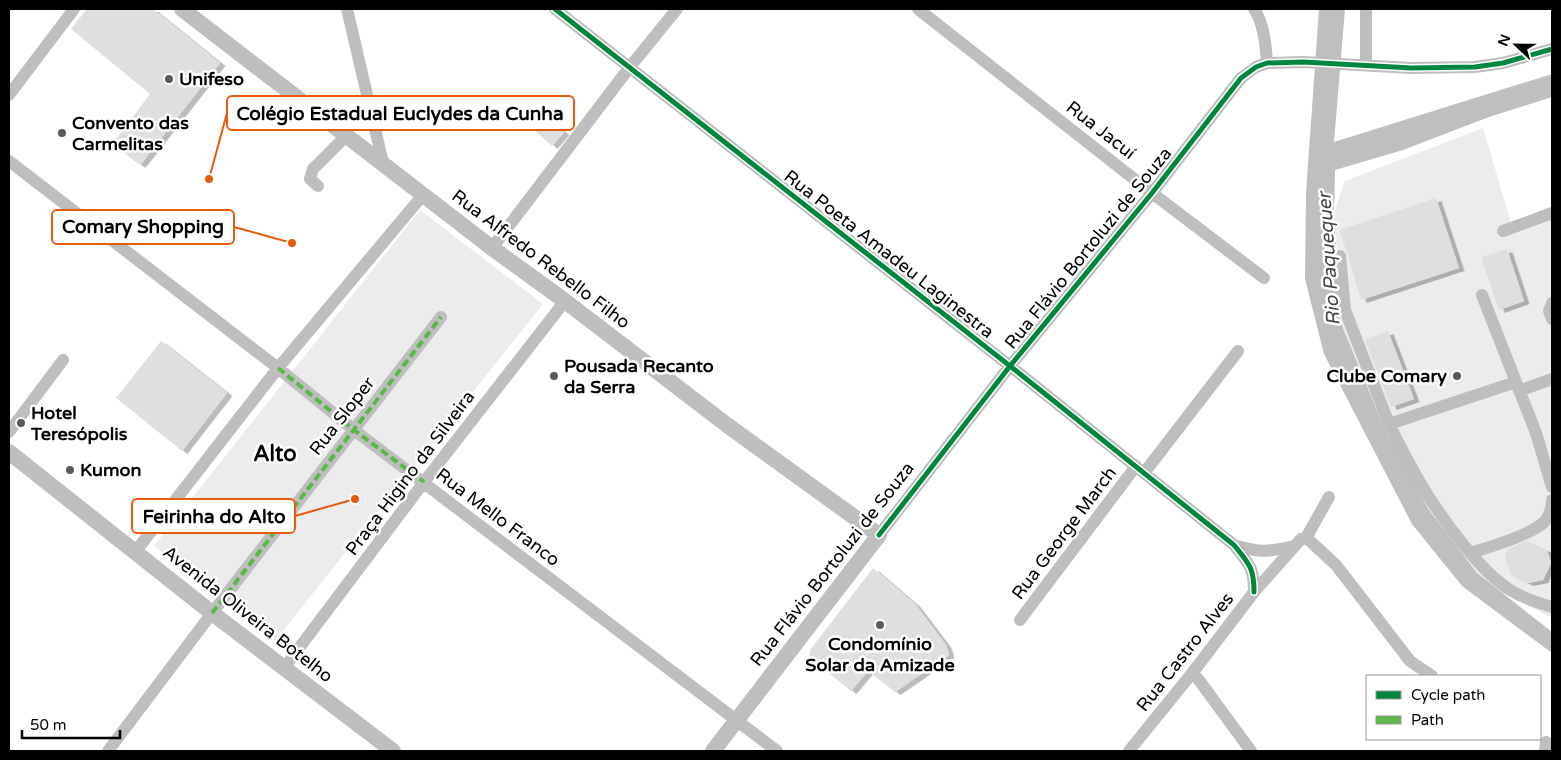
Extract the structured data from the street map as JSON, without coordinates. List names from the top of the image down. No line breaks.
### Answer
{"streets":{"main road":["Rua Flávio Bortoluzi de Souza","Rua Alfredo Rebello Filho","Avenida Oliveira Botelho"],"street":["Rua Jacuí","Rua Poeta Amadeu Laginestra","Rua Sloper","Praça Higino da Silveira","Rua Mello Franco","Rua George March","Rua Castro Alves"]},"crossings":[["Rua Jacuí","Rua Flávio Bortoluzi de Souza"],["Rua Flávio Bortoluzi de Souza","Rua Poeta Amadeu Laginestra"],["Rua Flávio Bortoluzi de Souza","Rua Alfredo Rebello Filho"],["Rua Flávio Bortoluzi de Souza","Rua Mello Franco"],["Rua Poeta Amadeu Laginestra","Rua George March"],["Rua Poeta Amadeu Laginestra","Rua Castro Alves"],["Rua Alfredo Rebello Filho","Praça Higino da Silveira"],["Rua Sloper","Rua Mello Franco"],["Rua Sloper","Avenida Oliveira Botelho"],["Praça Higino da Silveira","Rua Mello Franco"],["Praça Higino da Silveira","Avenida Oliveira Botelho"]],"districts":["Alto"],"water":["Rio Paquequer"],"places":["Unifeso","Convento das Carmelitas","Colégio Estadual Euclydes da Cunha","Comary Shopping","Pousada Recanto da Serra","Clube Comary","Hotel Teresópolis","Kumon","Feirinha do Alto","Condomínio Solar da Amizade"],"legend":["Cycle path","Path"],"scale_bar":"50 m","north":"left"}
